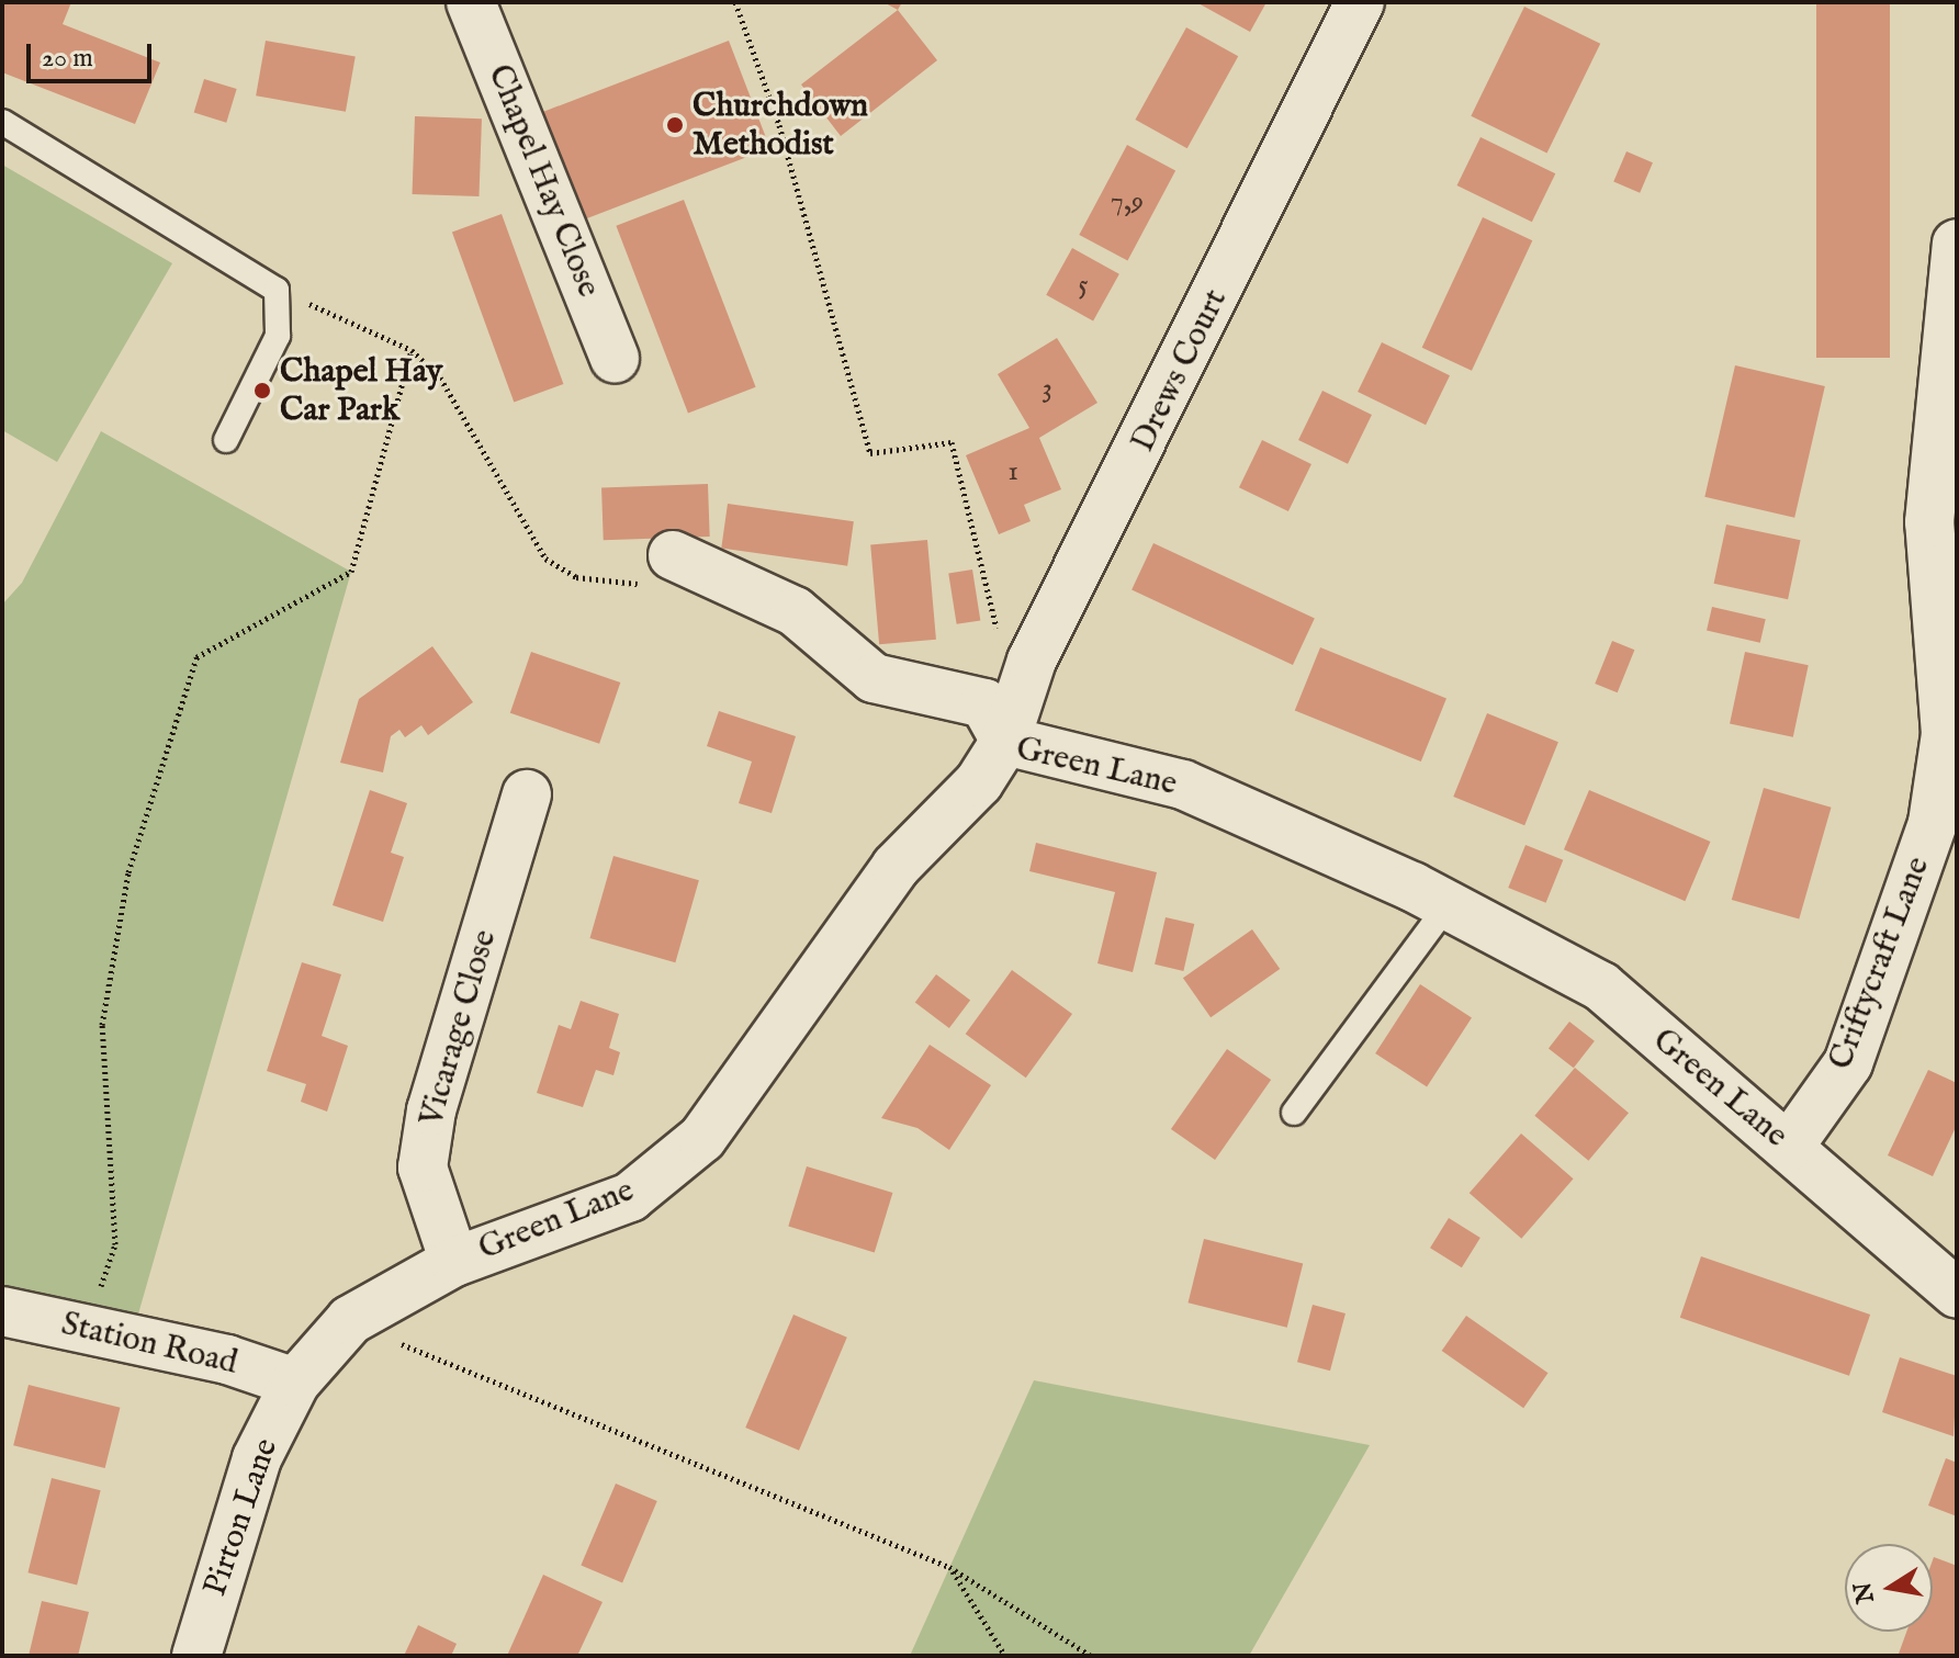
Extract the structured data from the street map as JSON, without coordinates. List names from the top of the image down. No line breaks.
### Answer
{"streets":{"street":["Chapel Hay Close","Drews Court","Green Lane","Criftycraft Lane","Vicarage Close","Station Road","Pirton Lane"]},"crossings":[["Drews Court","Green Lane"],["Green Lane","Criftycraft Lane"],["Green Lane","Vicarage Close"],["Green Lane","Station Road"],["Green Lane","Pirton Lane"],["Station Road","Pirton Lane"]],"places":["Churchdown Methodist","Chapel Hay Car Park"],"house_numbers":["7,9","5","3","1"],"scale_bar":"20 m","north":"left"}
